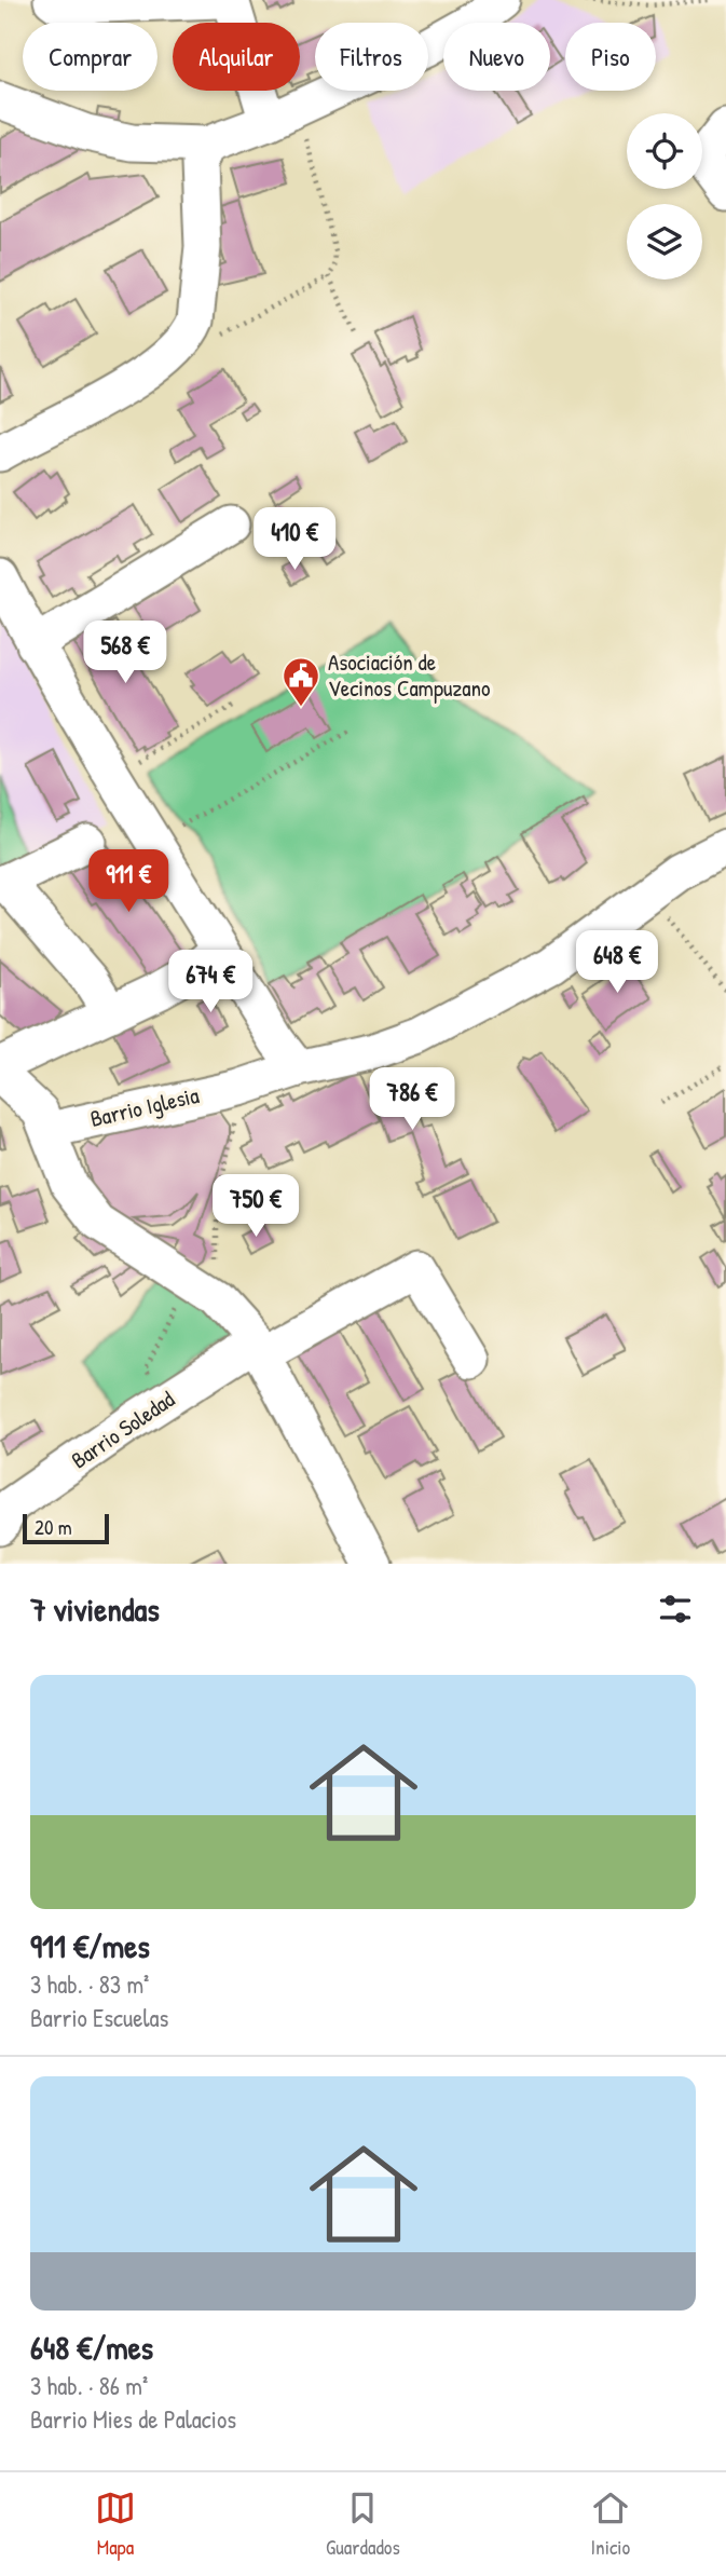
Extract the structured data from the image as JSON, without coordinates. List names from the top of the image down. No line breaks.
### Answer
{"streets":{"street":["Barrio Iglesia","Barrio Soledad"]},"places":{"public building":["Asociación de Vecinos Campuzano"]},"scale_bar":"20 m","page":{"chip":["Comprar","Alquilar","Filtros","Nuevo","Piso"],"price":["410 €","568 €","911 €","648 €","674 €","786 €","750 €"],"scale":"20 m","heading":"7 viviendas","list":[{"name":"911 €/mes","note":"3 hab. · 83 m² · Barrio Escuelas"},{"name":"648 €/mes","note":"3 hab. · 86 m² · Barrio Mies de Palacios"}],"tabs":["Mapa","Guardados","Inicio"]}}
